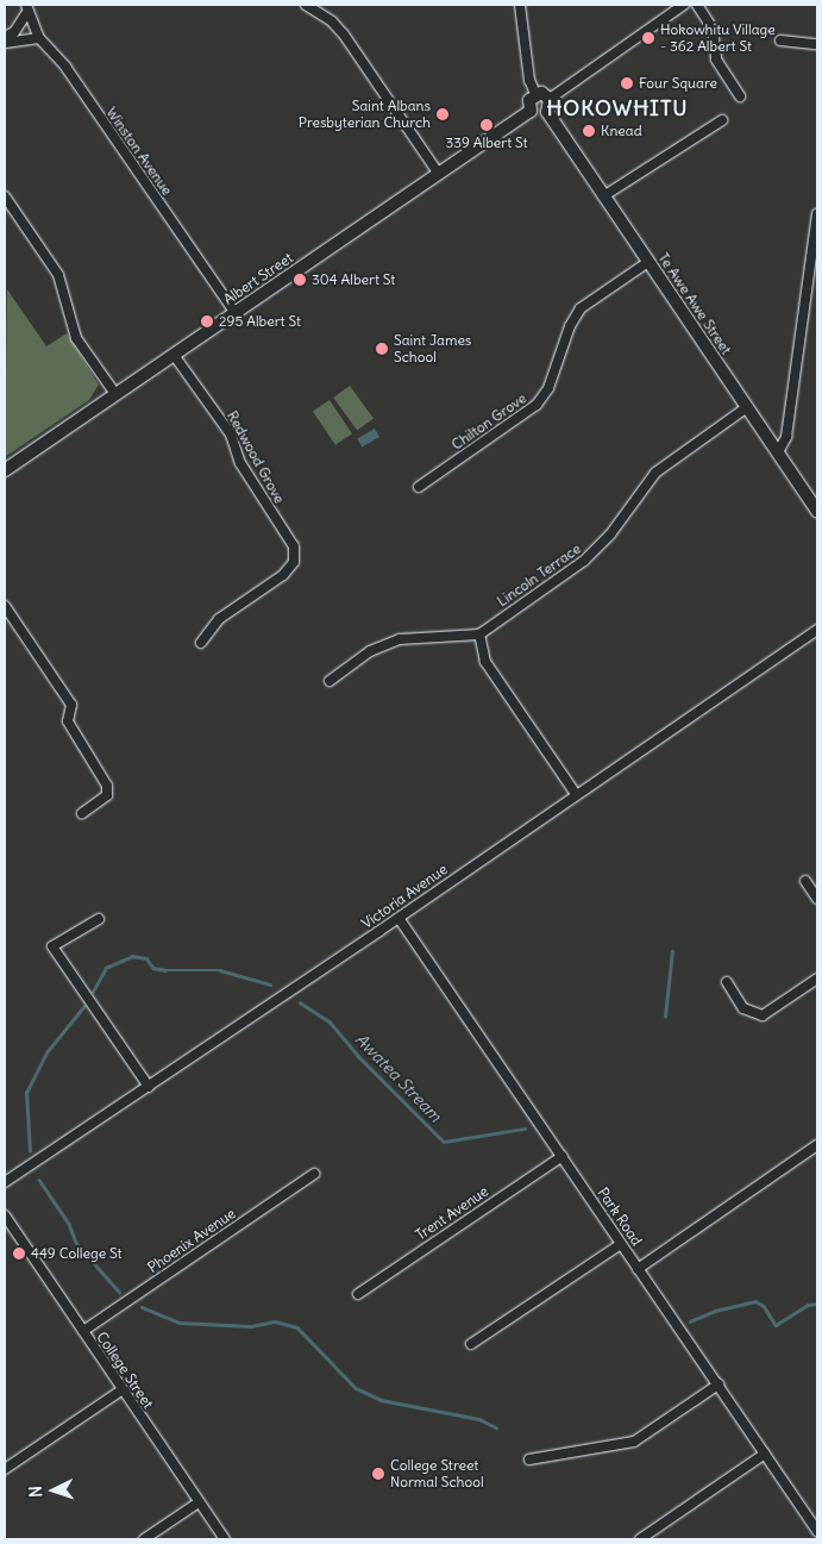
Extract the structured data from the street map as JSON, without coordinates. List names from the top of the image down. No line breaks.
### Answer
{"streets":{"main road":["Albert Street","Te Awe Awe Street"],"street":["Winston Avenue","Chilton Grove","Redwood Grove","Lincoln Terrace","Victoria Avenue","Trent Avenue","Park Road","Phoenix Avenue","College Street"]},"crossings":[["Winston Avenue","Albert Street"],["Albert Street","Te Awe Awe Street"],["Albert Street","Redwood Grove"],["Te Awe Awe Street","Chilton Grove"],["Te Awe Awe Street","Lincoln Terrace"],["Victoria Avenue","Park Road"],["Trent Avenue","Park Road"],["Phoenix Avenue","College Street"]],"districts":["HOKOWHITU"],"water":["Awatea Stream"],"places":["Hokowhitu Village - 362 Albert St","Four Square","Saint Albans Presbyterian Church","339 Albert St","Knead","304 Albert St","295 Albert St","Saint James School","449 College St","College Street Normal School"],"north":"left"}
